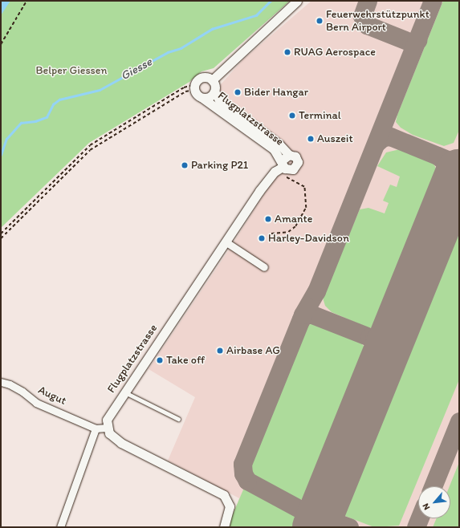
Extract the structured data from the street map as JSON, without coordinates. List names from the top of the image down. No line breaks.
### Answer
{"streets":{"street":["Flugplatzstrasse","Augut"]},"water":["Giesse"],"parks":["Belper Giessen"],"places":["Feuerwehrstützpunkt Bern Airport","RUAG Aerospace","Bider Hangar","Terminal","Auszeit","Parking P21","Amante","Harley-Davidson","Airbase AG","Take off"],"north":"bottom left"}
